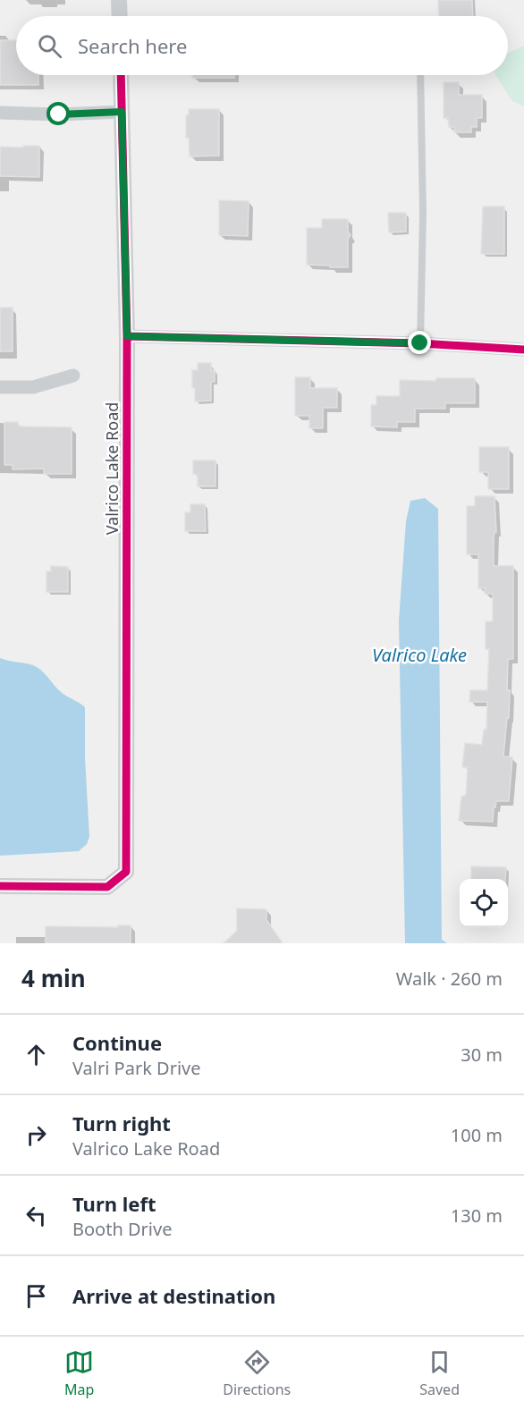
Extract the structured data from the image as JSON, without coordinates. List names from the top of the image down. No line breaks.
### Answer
{"streets":{"street":["Valrico Lake Road"]},"water":["Valrico Lake"],"page":{"search":"Search here","heading":["4 min","Walk · 260 m"],"list":[["Continue","Valri Park Drive","30 m"],["Turn right","Valrico Lake Road","100 m"],["Turn left","Booth Drive","130 m"],"Arrive at destination"],"nav":["Map","Directions","Saved"]}}
